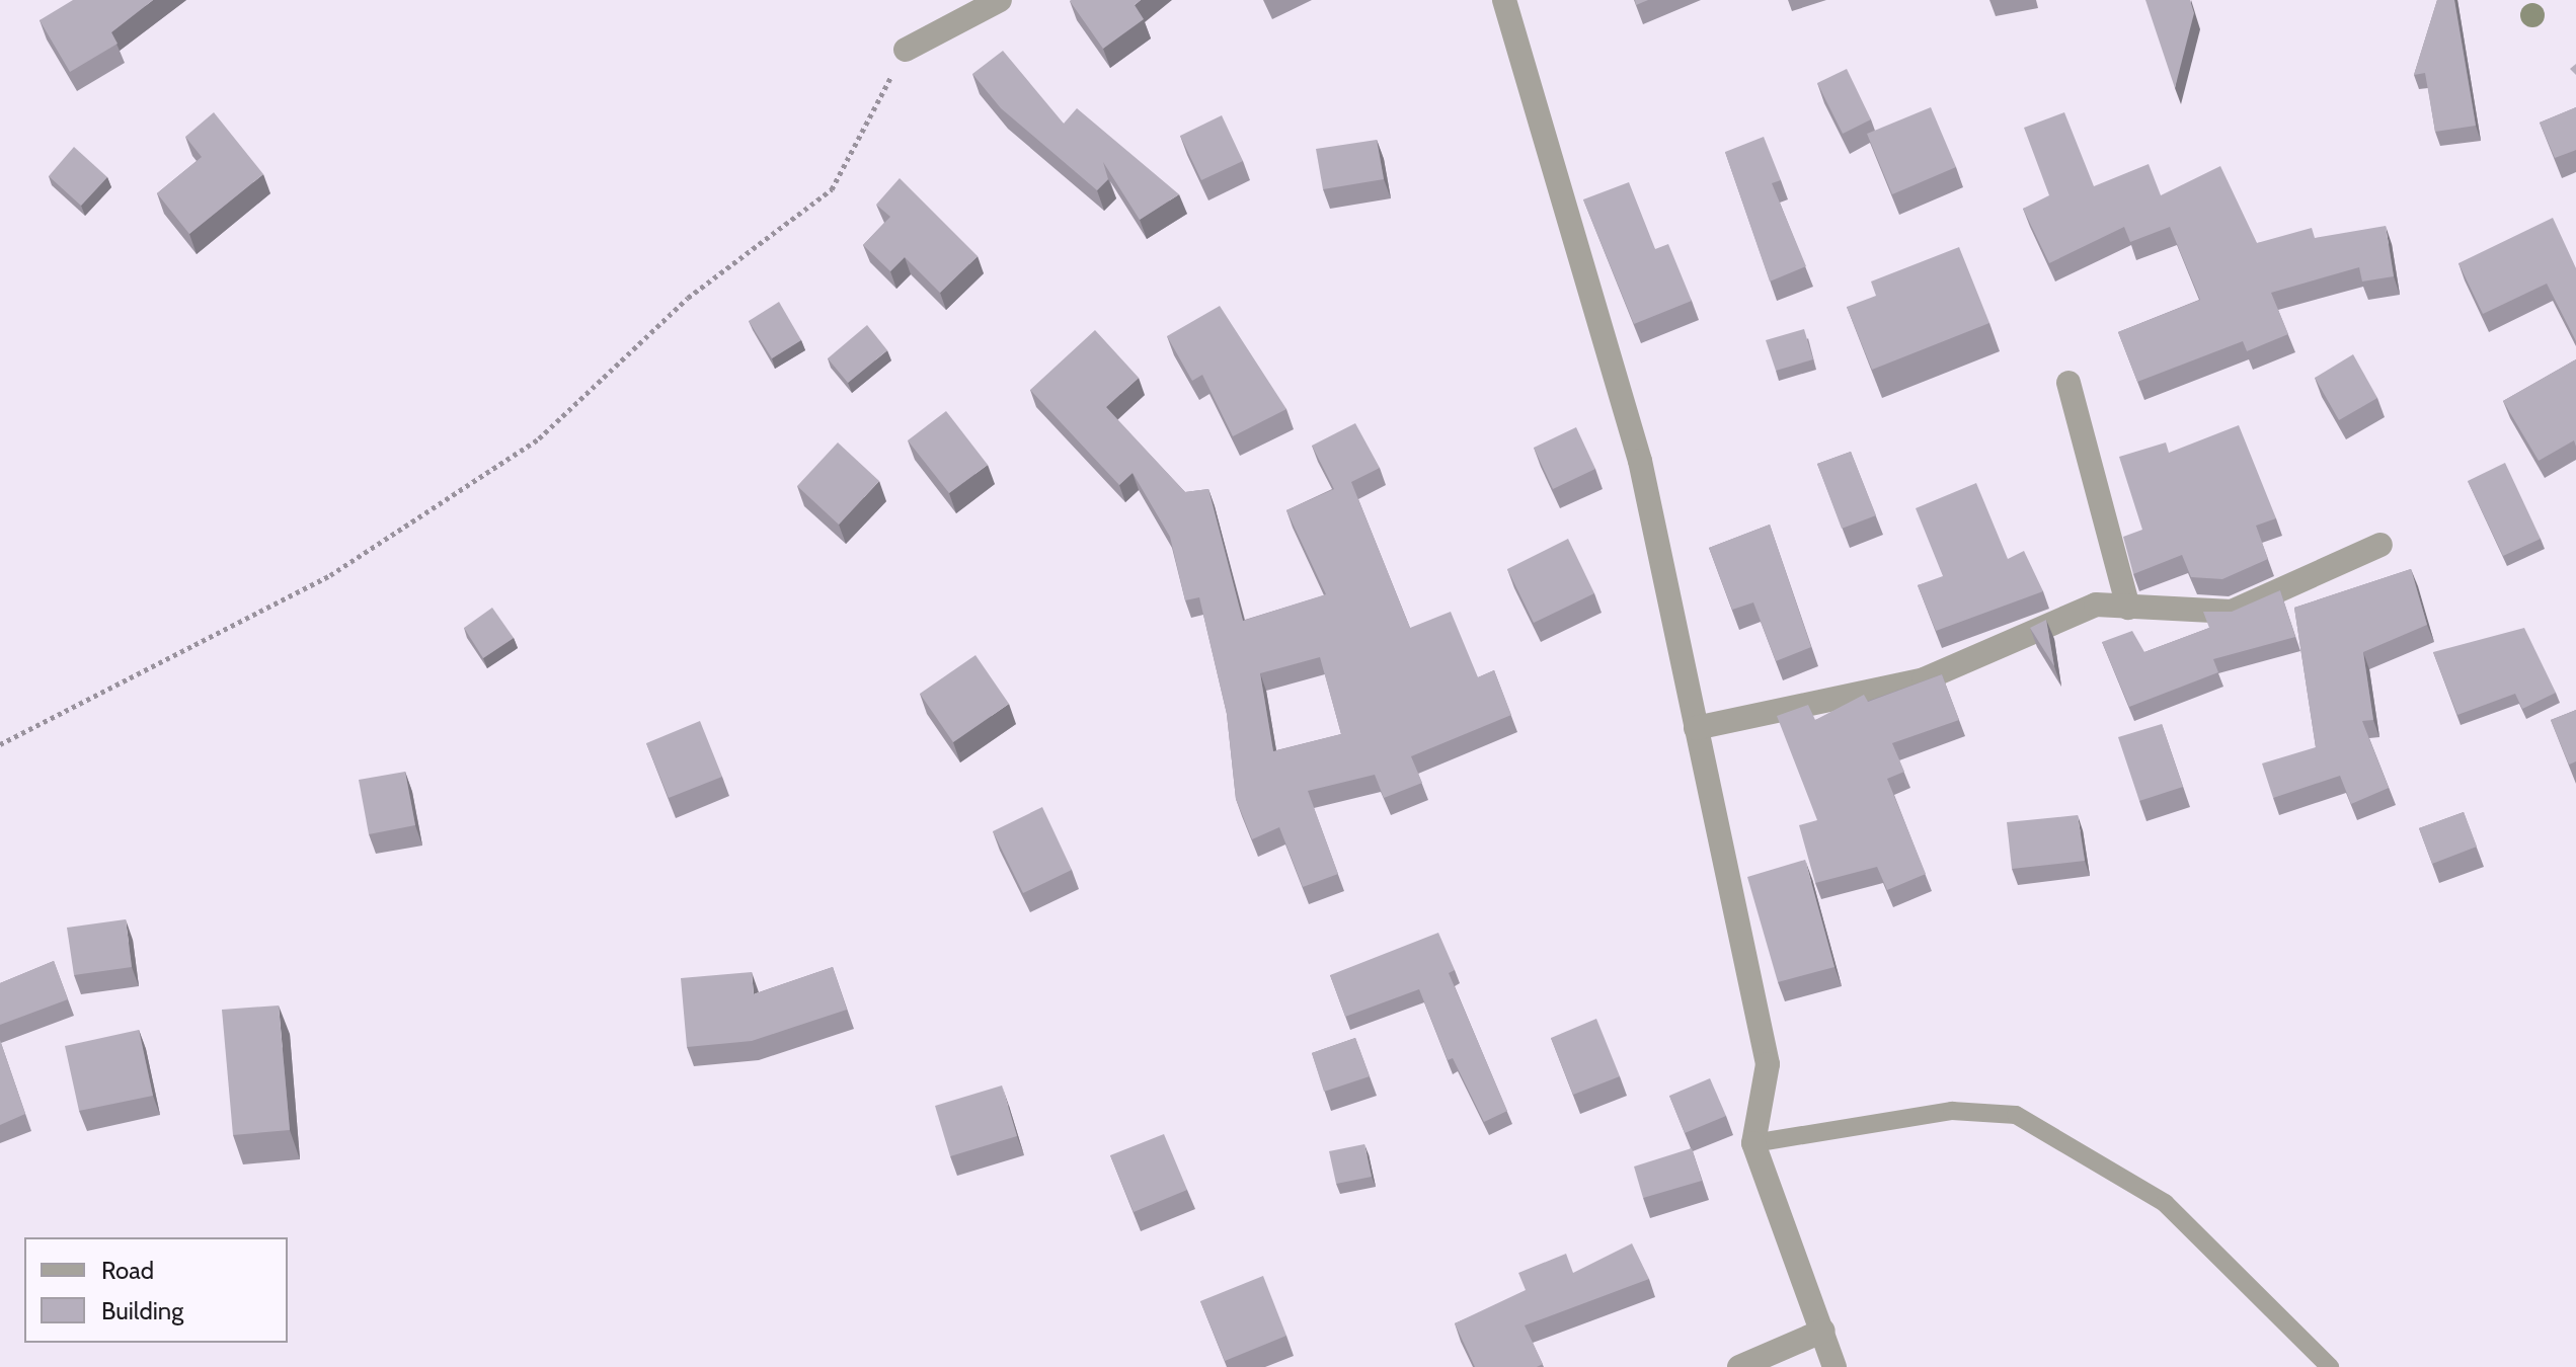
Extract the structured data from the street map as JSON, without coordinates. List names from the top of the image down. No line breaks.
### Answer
{"legend":["Road","Building"]}
